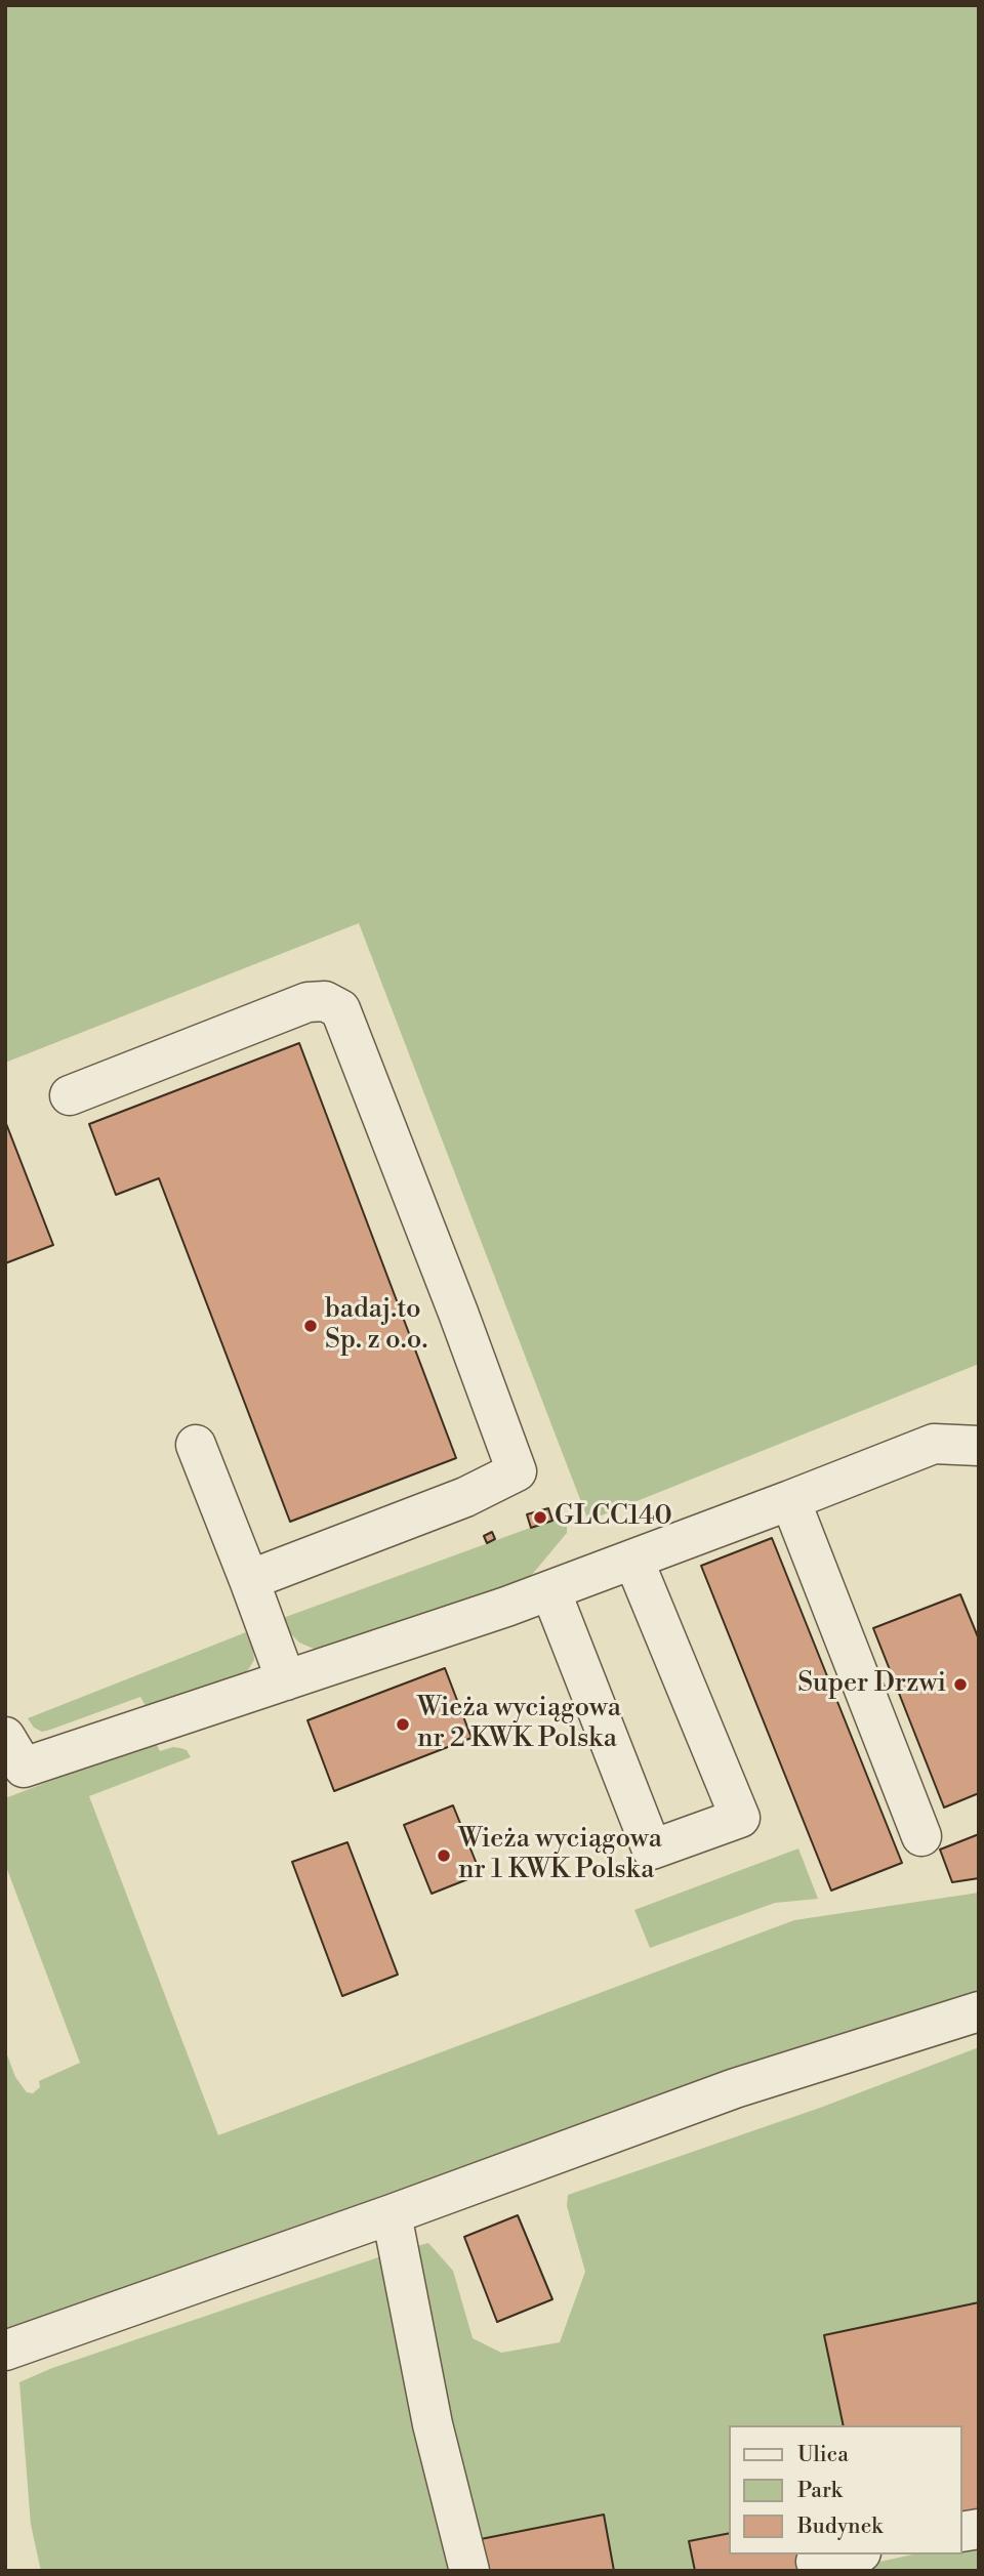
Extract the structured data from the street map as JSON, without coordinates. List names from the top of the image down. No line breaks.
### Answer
{"places":["badaj.to Sp. z o.o.","GLCC140","Super Drzwi","Wieża wyciągowa nr 2 KWK Polska","Wieża wyciągowa nr 1 KWK Polska"],"legend":["Ulica","Park","Budynek"]}
